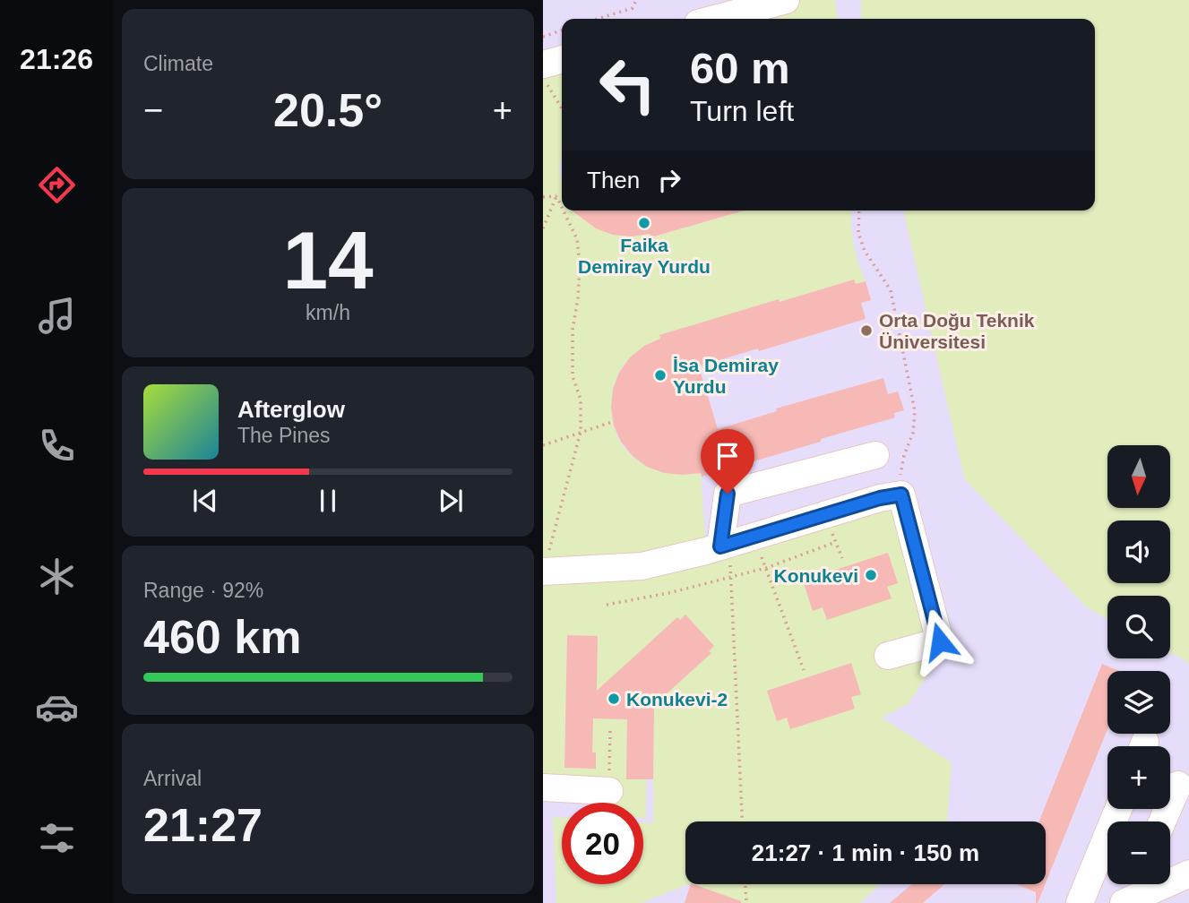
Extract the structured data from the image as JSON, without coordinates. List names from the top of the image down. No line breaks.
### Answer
{"places":["Faika Demiray Yurdu","Orta Doğu Teknik Üniversitesi","İsa Demiray Yurdu","Konukevi","Konukevi-2"],"north":"bottom","page":{"tabs":"21:26","tile":["Climate",["14","km/h"],["Range · 92%","460 km"],["Arrival","21:27"]],"turn":["60 m","Turn left"],"heat":["−","20.5°","+"],"then":"Then","song":["Afterglow","The Pines"],"map_buttons":["+","−"],"limit":"20","trip":"21:27 · 1 min · 150 m"}}
